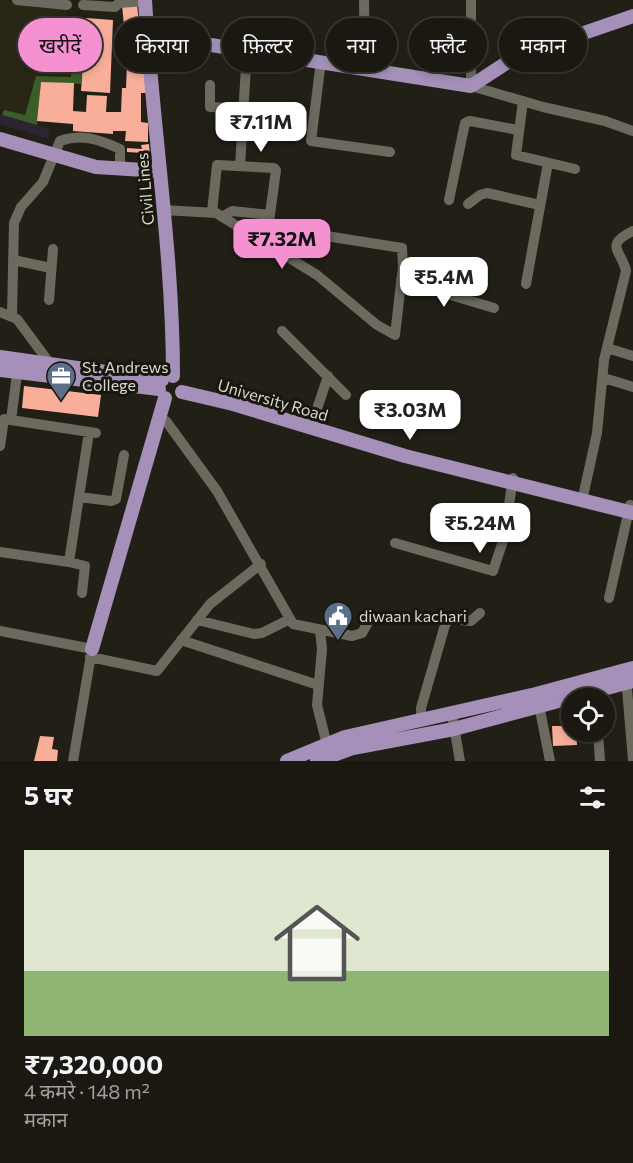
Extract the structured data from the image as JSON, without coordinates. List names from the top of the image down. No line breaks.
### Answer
{"streets":{"main road":["Civil Lines","University Road"]},"crossings":[["Civil Lines","University Road"]],"places":{"office":["St. Andrews College"],"public building":["diwaan kachari"]},"page":{"chip":["खरीदें","किराया","फ़िल्टर","नया","फ़्लैट","मकान"],"price":["₹7.11M","₹7.32M","₹5.4M","₹3.03M","₹5.24M"],"heading":"5 घर","list":[{"name":"₹7,320,000","note":"4 कमरे · 148 m² · मकान"}]}}
